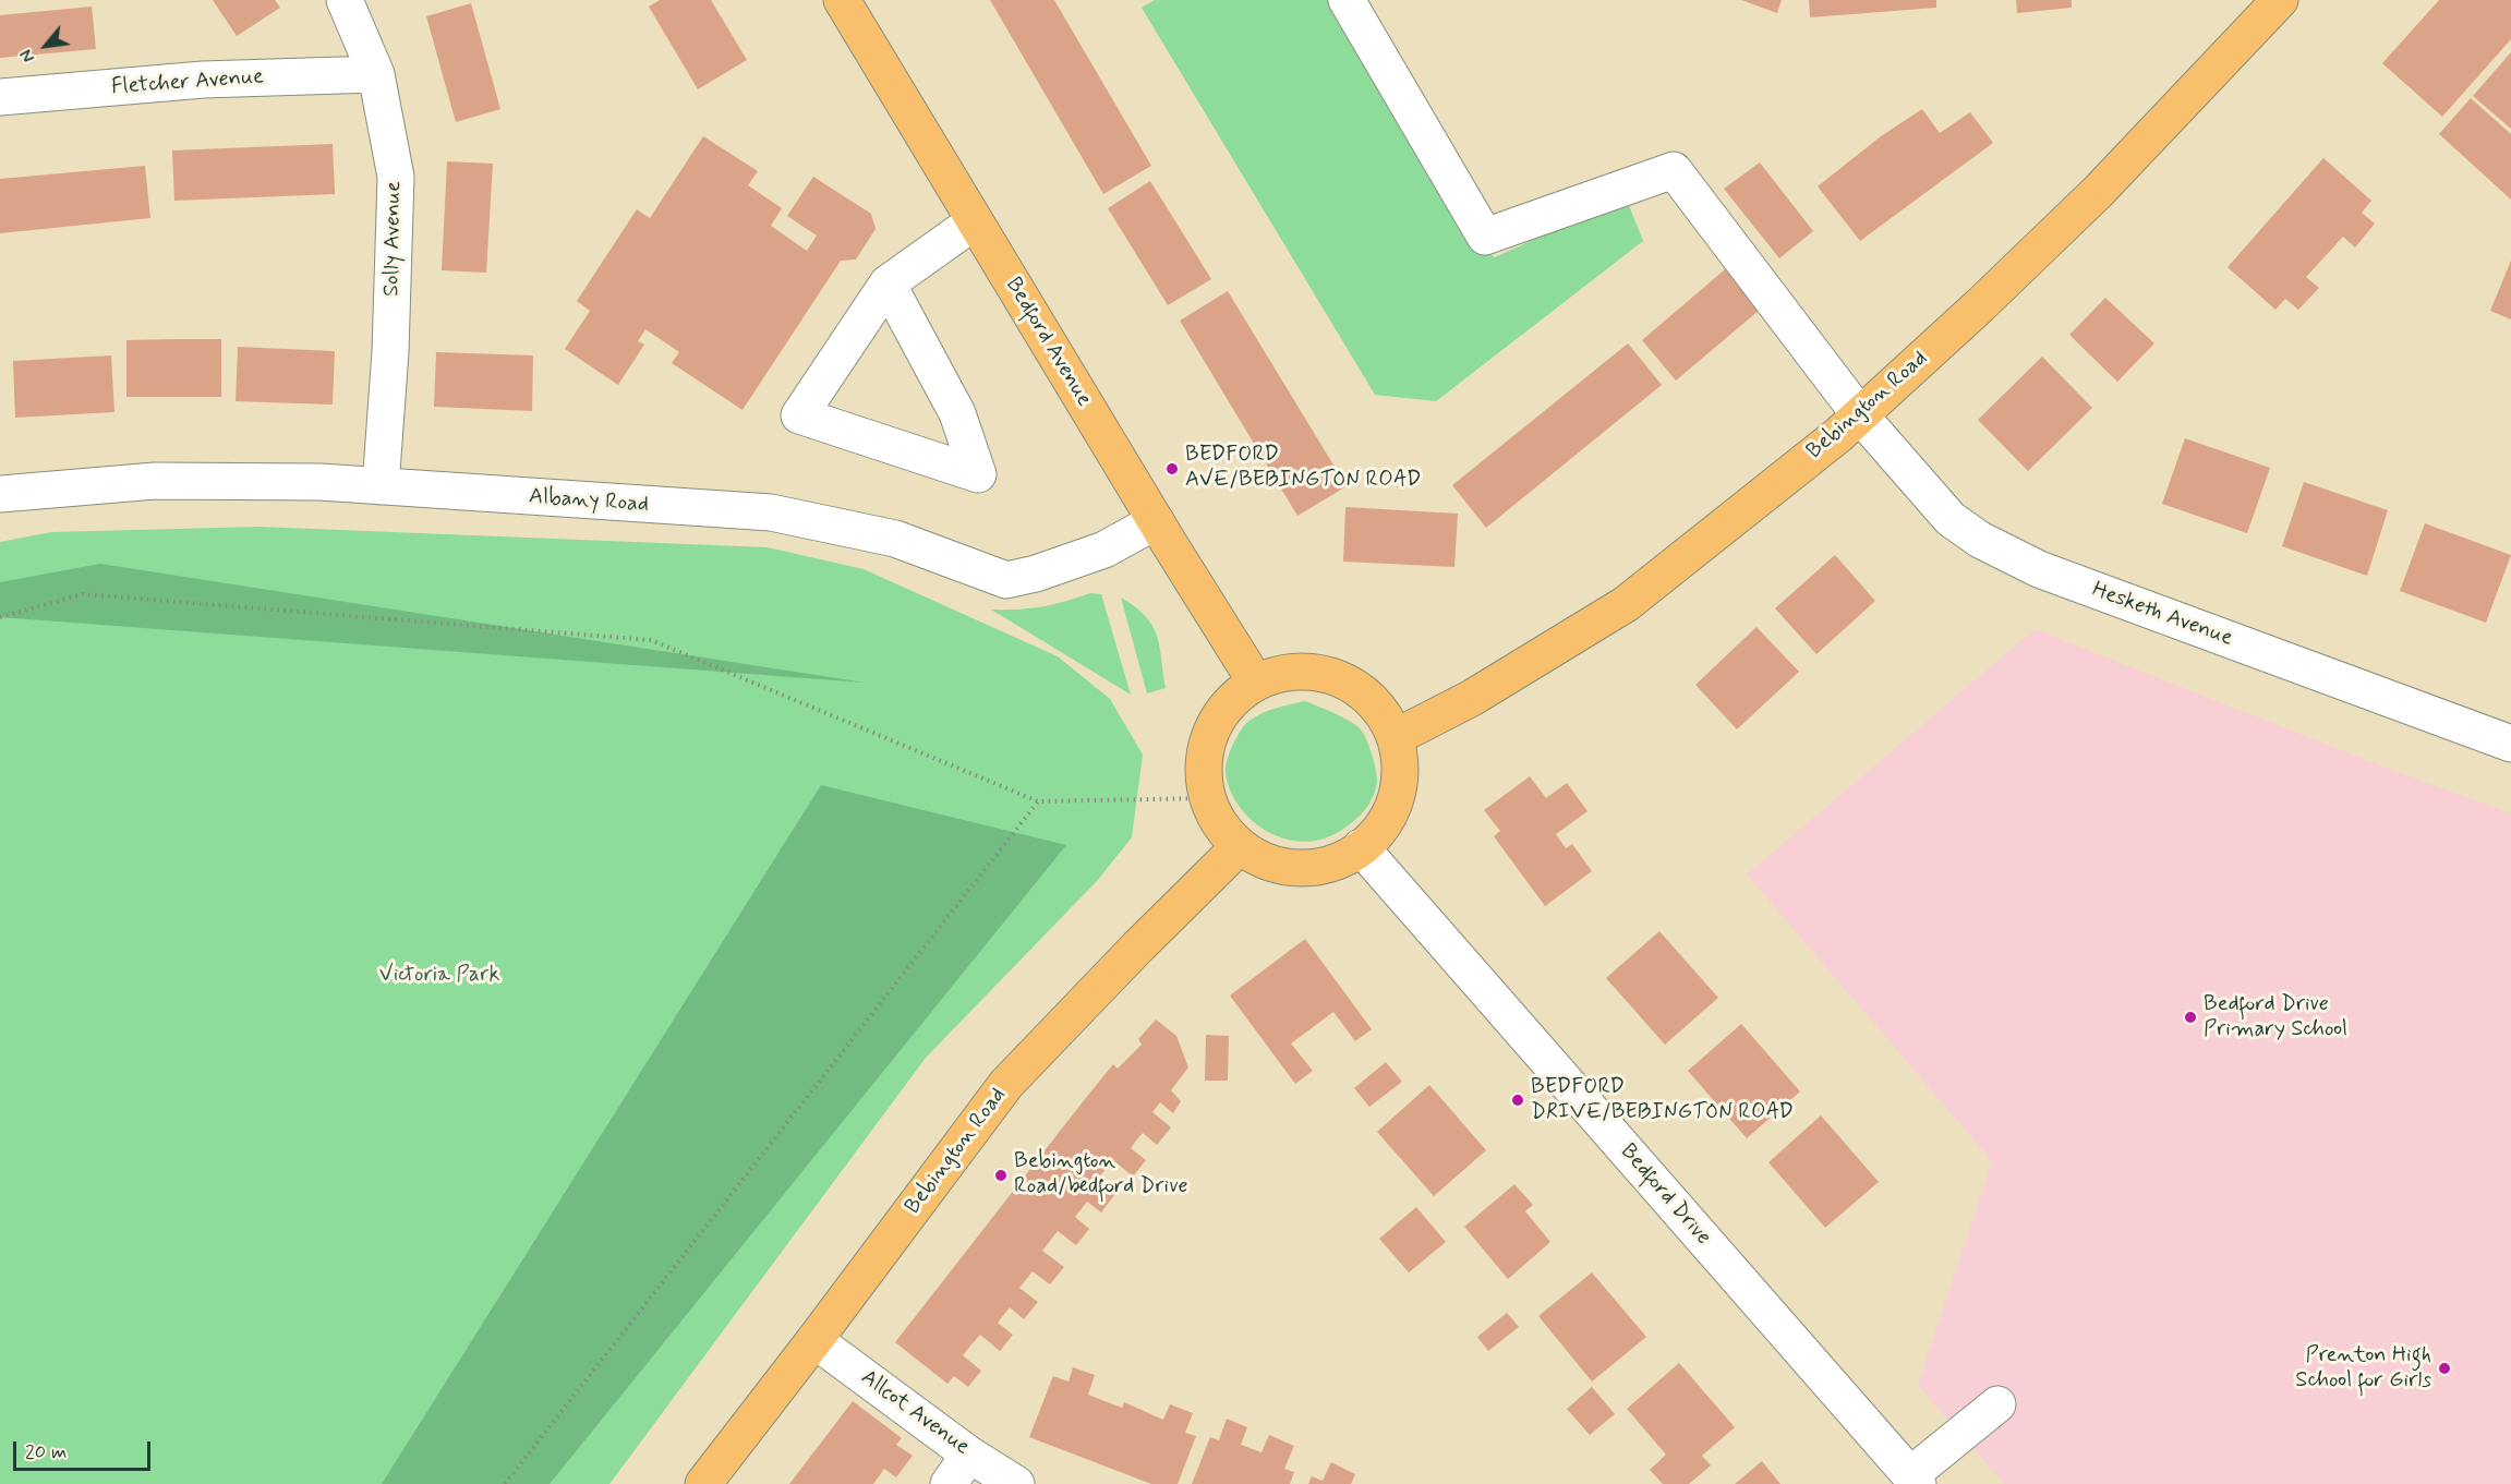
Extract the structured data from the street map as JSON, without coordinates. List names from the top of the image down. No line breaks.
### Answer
{"streets":{"main road":["Bedford Avenue","Bebington Road"],"street":["Fletcher Avenue","Solly Avenue","Albany Road","Hesketh Avenue","Bedford Drive","Allcot Avenue"]},"crossings":[["Fletcher Avenue","Solly Avenue"],["Solly Avenue","Albany Road"],["Bedford Avenue","Bebington Road"],["Bedford Avenue","Albany Road"],["Bedford Avenue","Bedford Drive"],["Bebington Road","Hesketh Avenue"],["Bebington Road","Bedford Drive"],["Bebington Road","Allcot Avenue"]],"parks":["Victoria Park"],"places":["BEDFORD AVE/BEBINGTON ROAD","Bedford Drive Primary School","BEDFORD DRIVE/BEBINGTON ROAD","Bebington Road/bedford Drive","Prenton High School for Girls"],"scale_bar":"20 m","north":"bottom left"}
